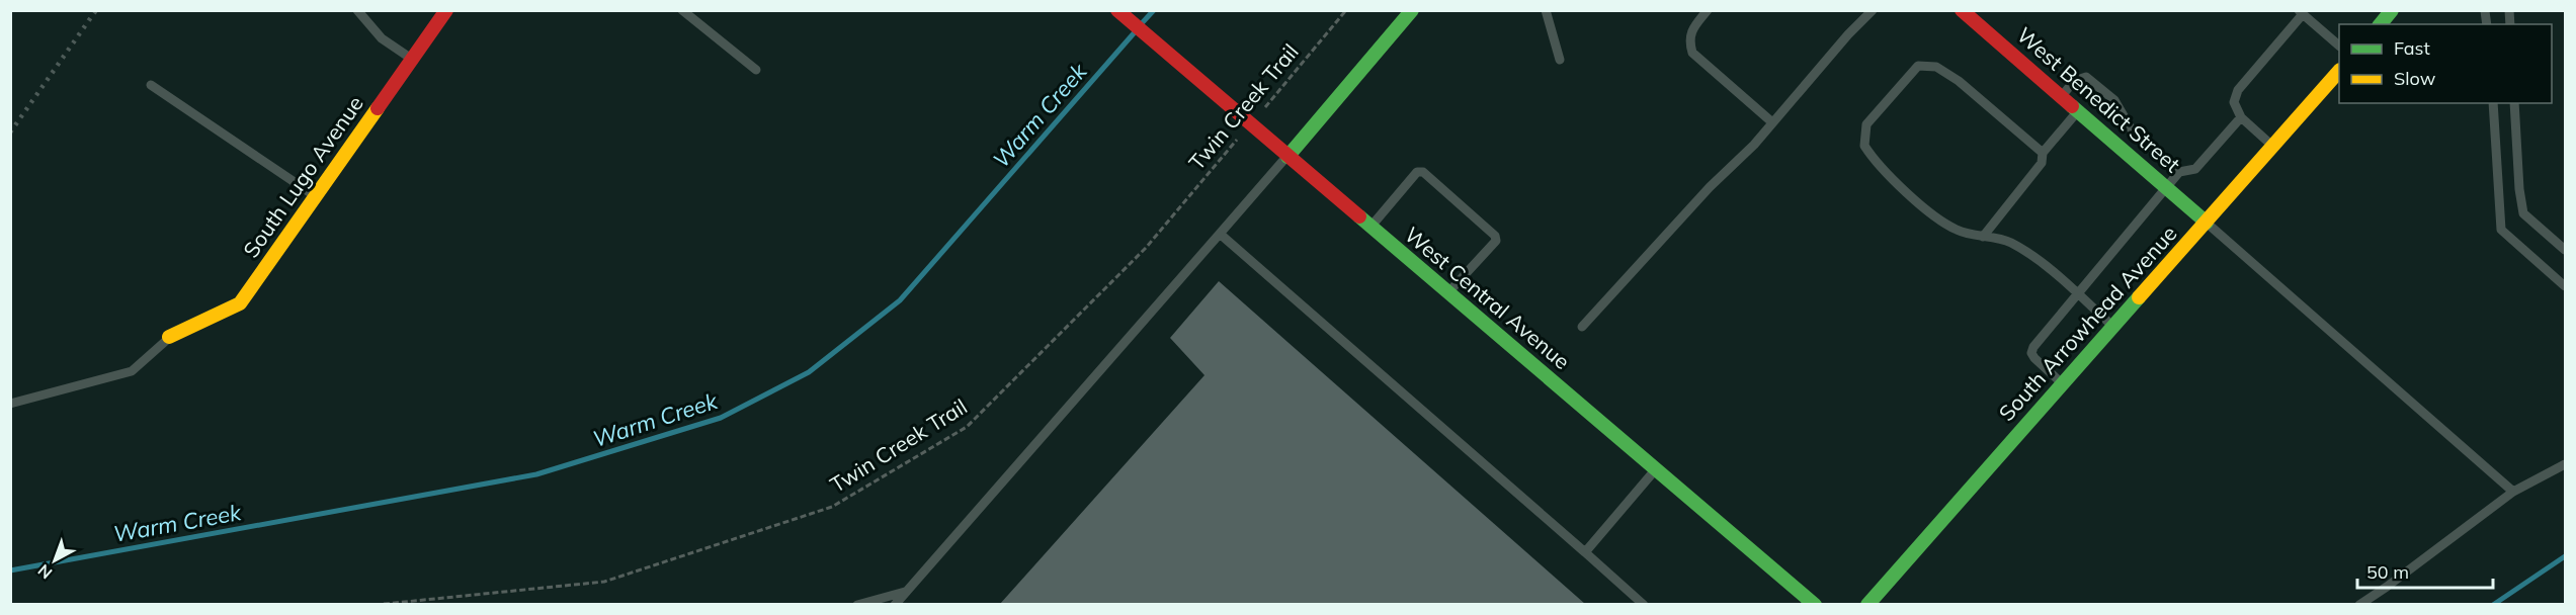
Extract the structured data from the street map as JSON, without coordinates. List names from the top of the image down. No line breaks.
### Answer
{"streets":{"street":["West Benedict Street","South Lugo Avenue","West Central Avenue","South Arrowhead Avenue"],"path":["Twin Creek Trail"]},"crossings":[["West Benedict Street","South Arrowhead Avenue"],["Twin Creek Trail","West Central Avenue"]],"water":["Warm Creek"],"legend":["Fast","Slow"],"scale_bar":"50 m","north":"bottom left"}
